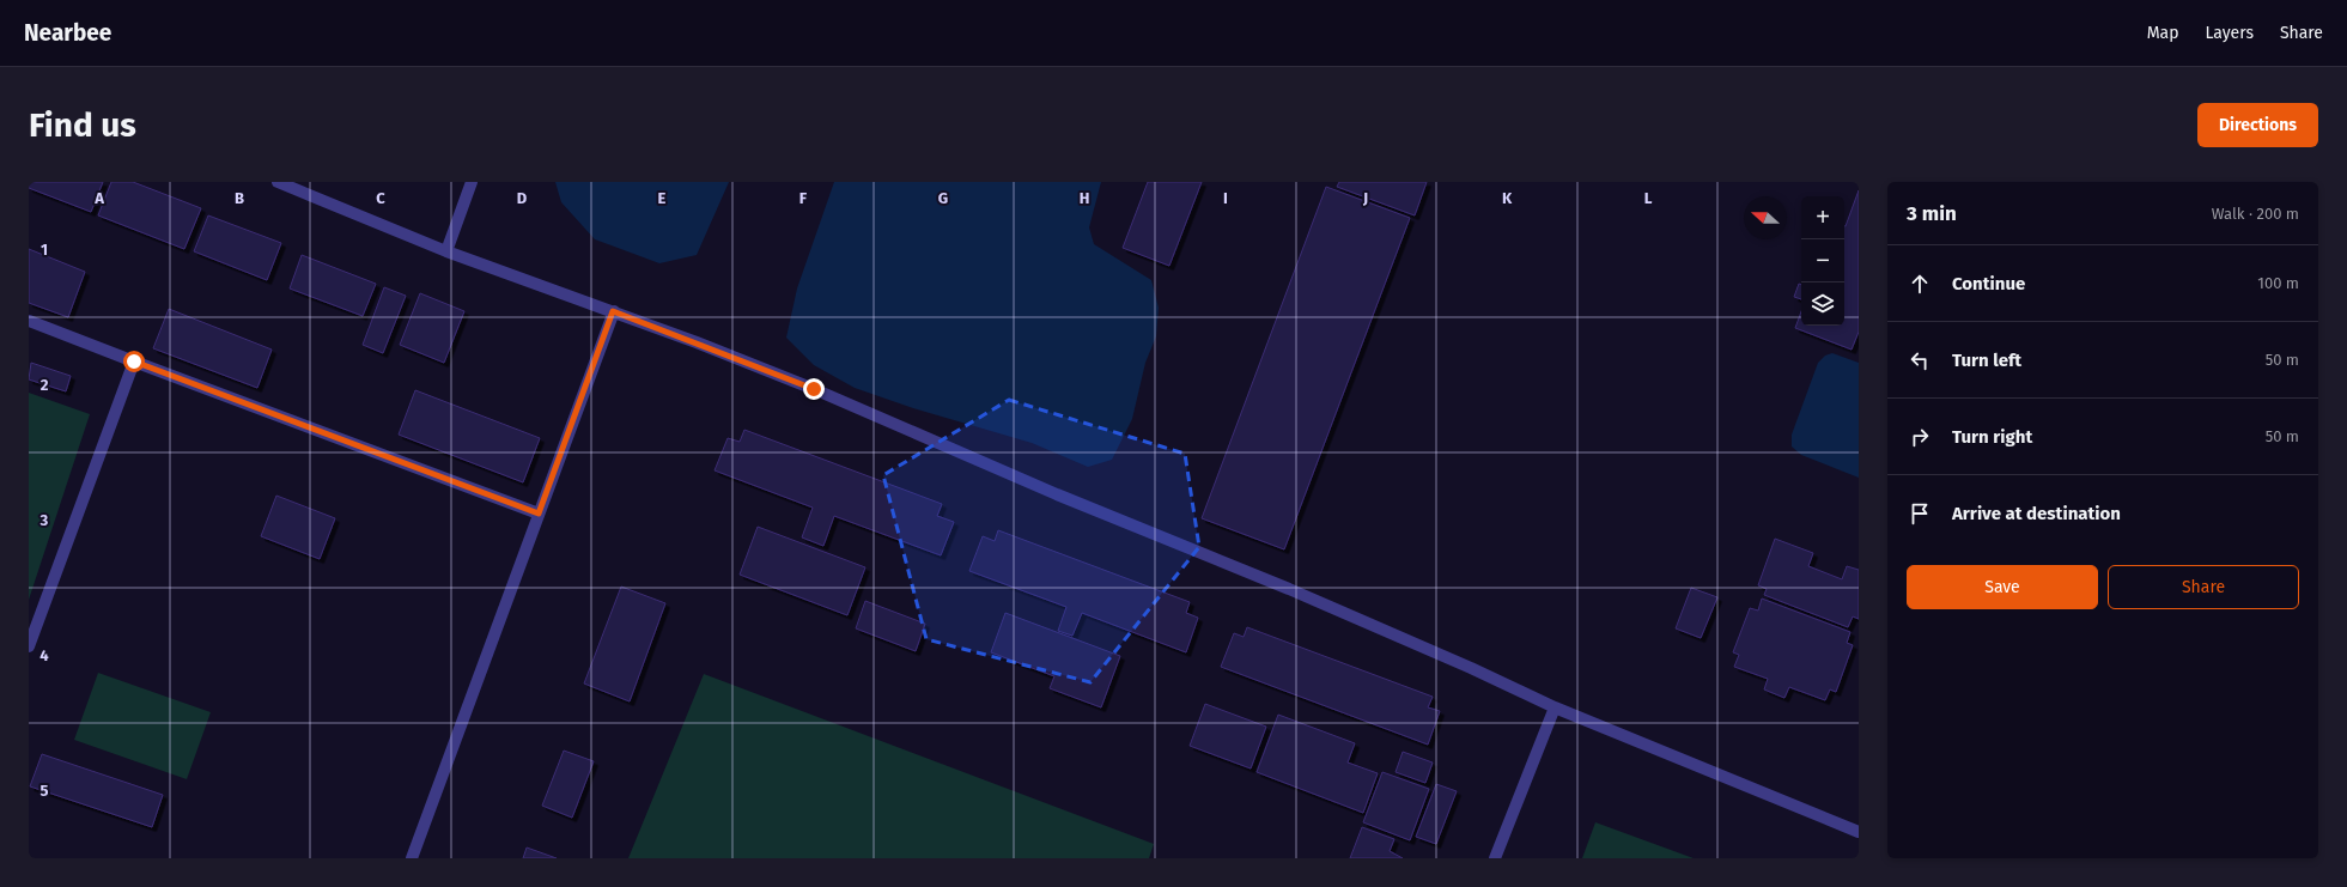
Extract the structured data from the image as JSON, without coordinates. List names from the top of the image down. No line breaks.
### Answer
{"north":"left","page":{"header":"Nearbee","nav":["Map","Layers","Share"],"buttons":["Directions",["Save","Share"]],"title":"Find us","heading":["3 min","Walk · 200 m"],"map_buttons":["+","−"],"list":[["Continue","100 m"],["Turn left","50 m"],["Turn right","50 m"],"Arrive at destination"]},"grid":{"columns":["A","B","C","D","E","F","G","H","I","J","K","L"],"rows":["1","2","3","4","5"]}}
